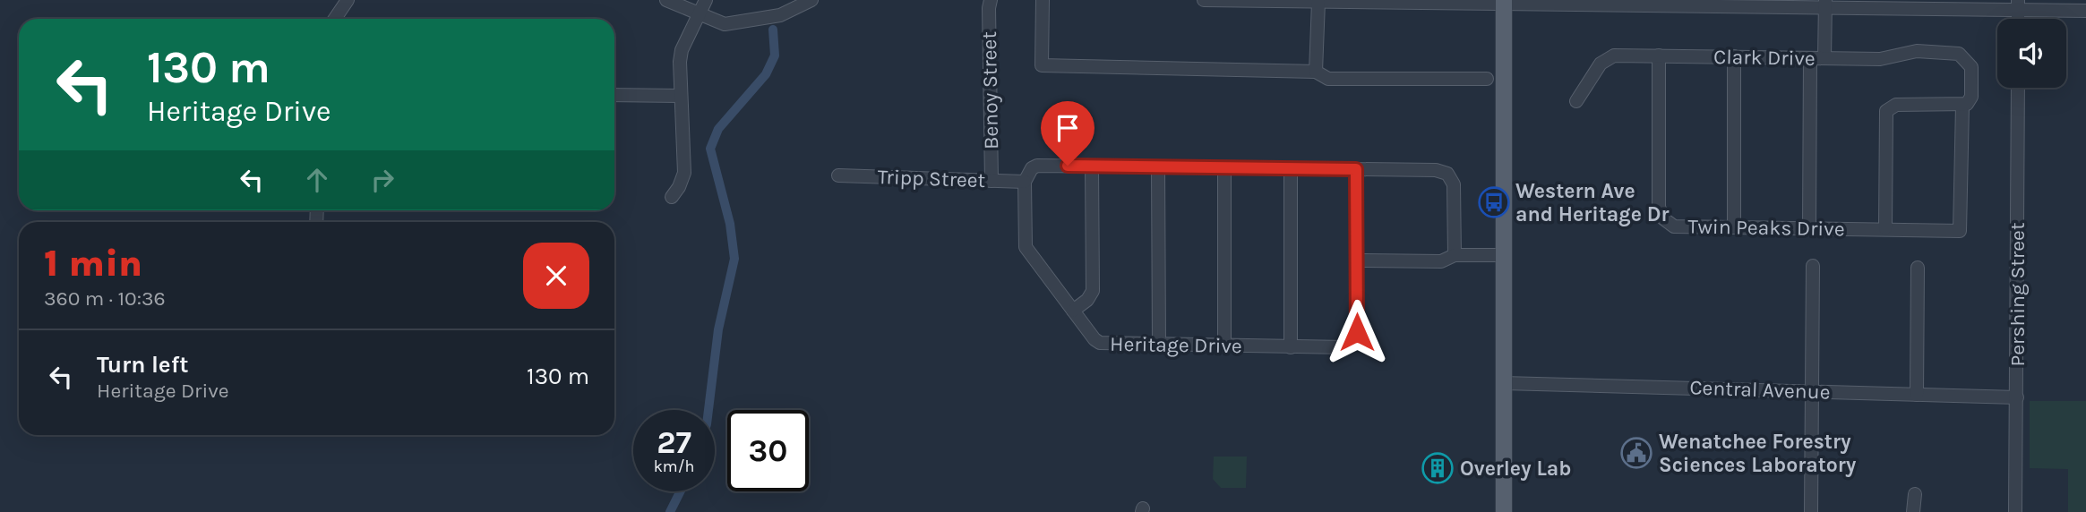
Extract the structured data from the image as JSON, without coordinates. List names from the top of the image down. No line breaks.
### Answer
{"streets":{"street":["Clark Drive","Benoy Street","Tripp Street","Twin Peaks Drive","Pershing Street","Heritage Drive","Central Avenue"]},"crossings":[["Clark Drive","Twin Peaks Drive"],["Benoy Street","Tripp Street"],["Tripp Street","Heritage Drive"],["Pershing Street","Central Avenue"]],"places":{"bus stop":["Western Ave and Heritage Dr"],"public building":["Wenatchee Forestry Sciences Laboratory"],"building":["Overley Lab"]},"page":{"turn":["130 m","Heritage Drive"],"heading":["1 min","360 m · 10:36"],"list":[{"name":"Turn left","note":"Heritage Drive","value":"130 m"}],"speed":"27 km/h","limit":"30"}}
